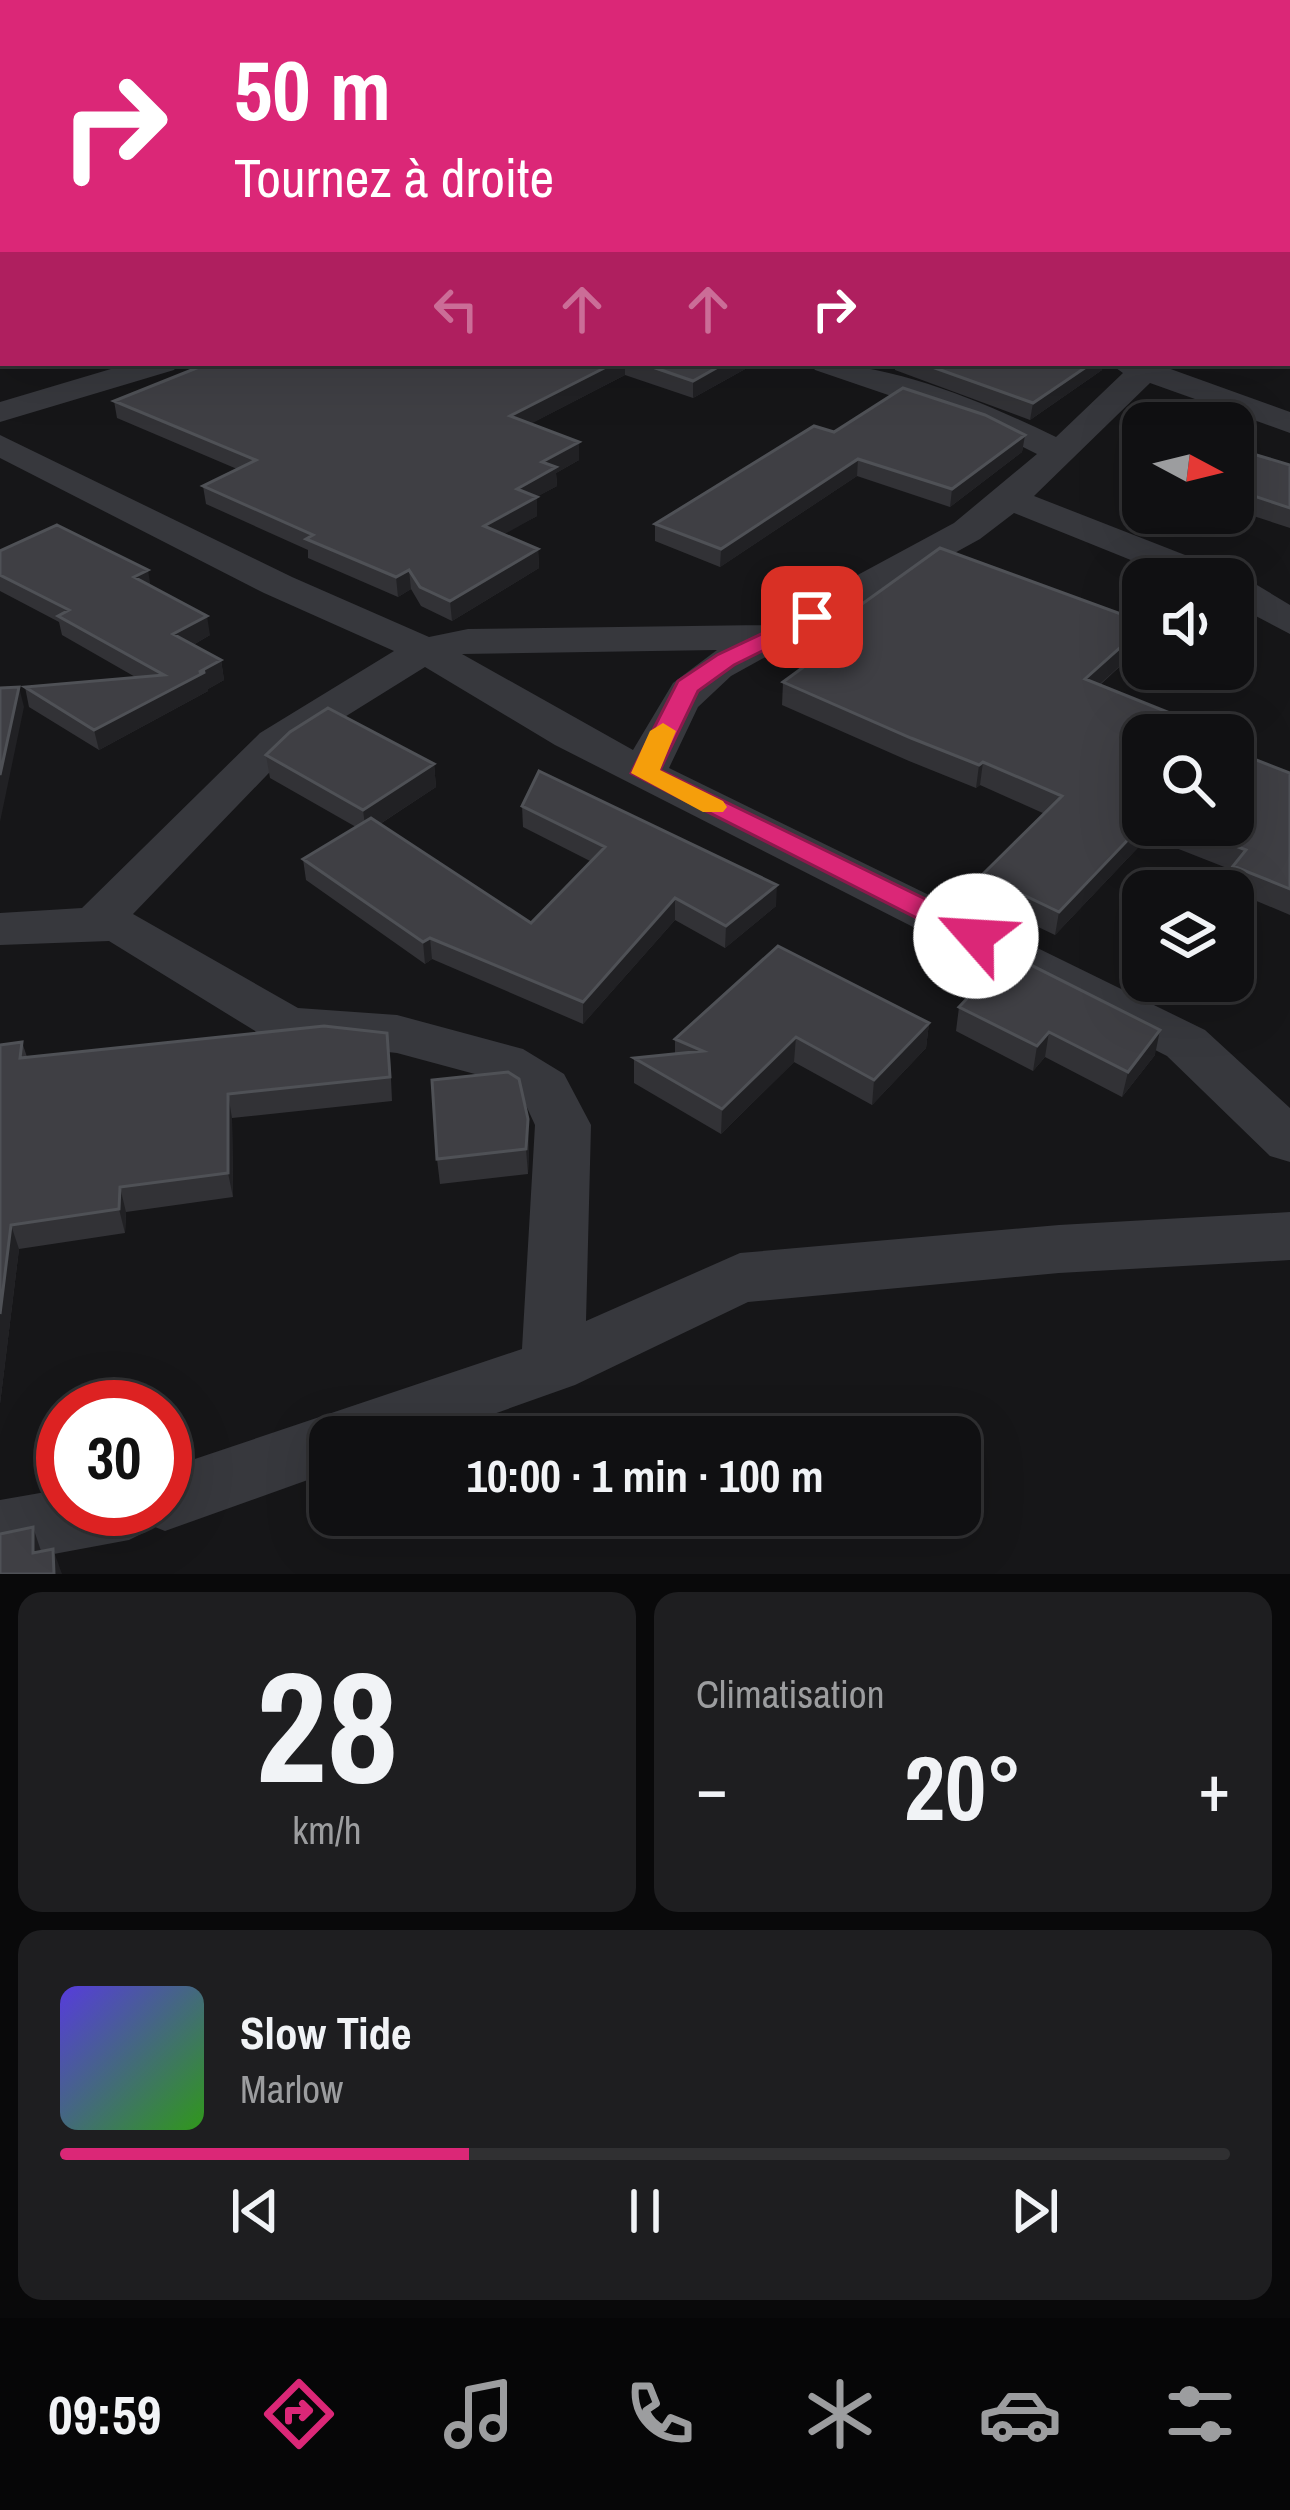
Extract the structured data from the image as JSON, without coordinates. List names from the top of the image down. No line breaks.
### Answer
{"north":"right","page":{"turn":["50 m","Tournez à droite"],"limit":"30","trip":"10:00 · 1 min · 100 m","tile":[["28","km/h"],"Climatisation"],"heat":["−","20°","+"],"song":["Slow Tide","Marlow"],"tabs":"09:59"}}
